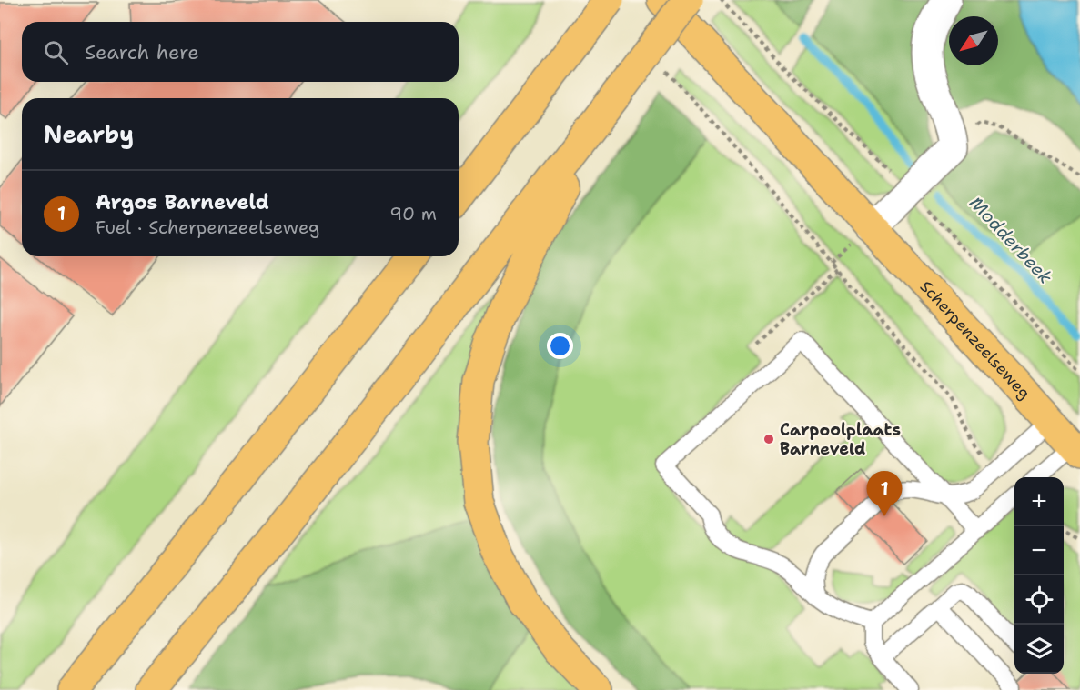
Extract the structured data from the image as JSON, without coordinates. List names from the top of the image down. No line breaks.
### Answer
{"streets":{"main road":["Scherpenzeelseweg"]},"water":["Modderbeek"],"places":["Carpoolplaats Barneveld"],"north":"bottom left","page":{"search":"Search here","heading":"Nearby","list":[{"mark":"1","name":"Argos Barneveld","note":"Fuel · Scherpenzeelseweg","value":"90 m"}],"pins":"1","map_buttons":["+","−"]}}
